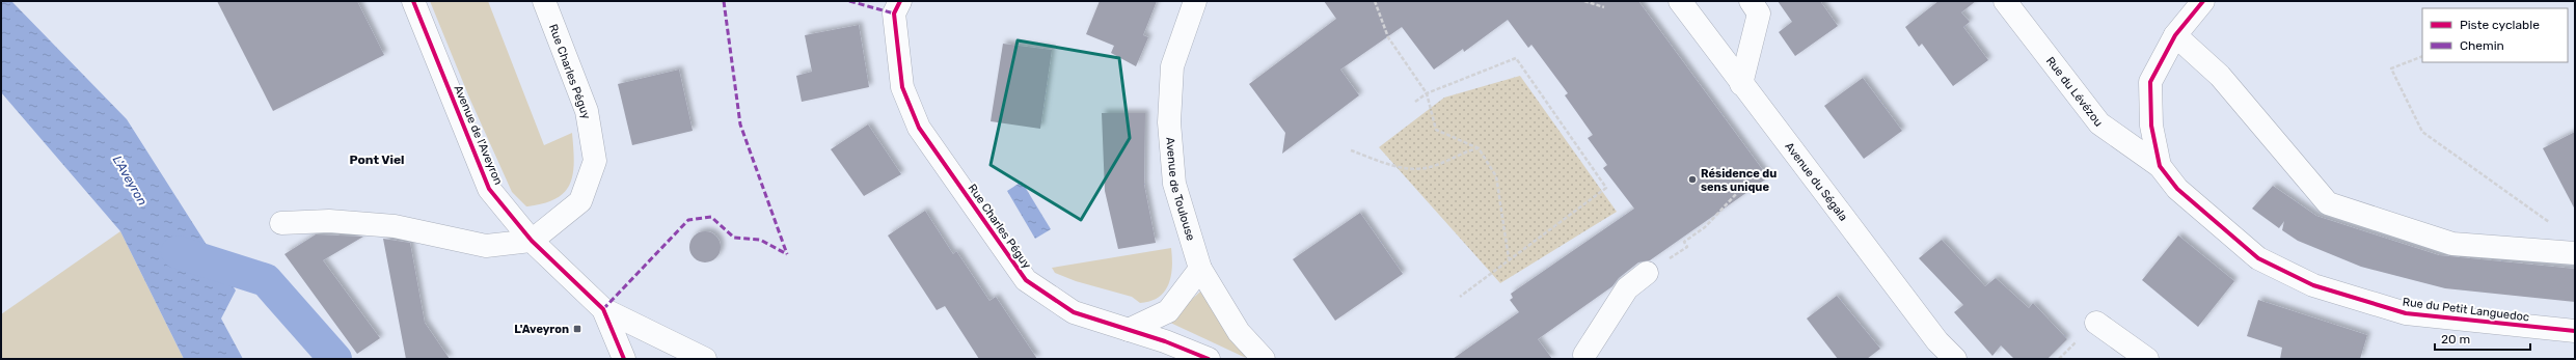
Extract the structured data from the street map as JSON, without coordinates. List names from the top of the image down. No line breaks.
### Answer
{"streets":{"street":["Rue Charles Péguy","Rue du Lévézou","Avenue de l'Aveyron","Avenue du Ségala","Avenue de Toulouse","Rue du Petit Languedoc"]},"crossings":[["Rue Charles Péguy","Avenue de l'Aveyron"],["Rue du Lévézou","Rue du Petit Languedoc"]],"districts":["Pont Viel"],"water":["L'Aveyron"],"places":{"other":["Résidence du sens unique"],"transit":["L'Aveyron"]},"legend":["Piste cyclable","Chemin"],"scale_bar":"20 m"}
